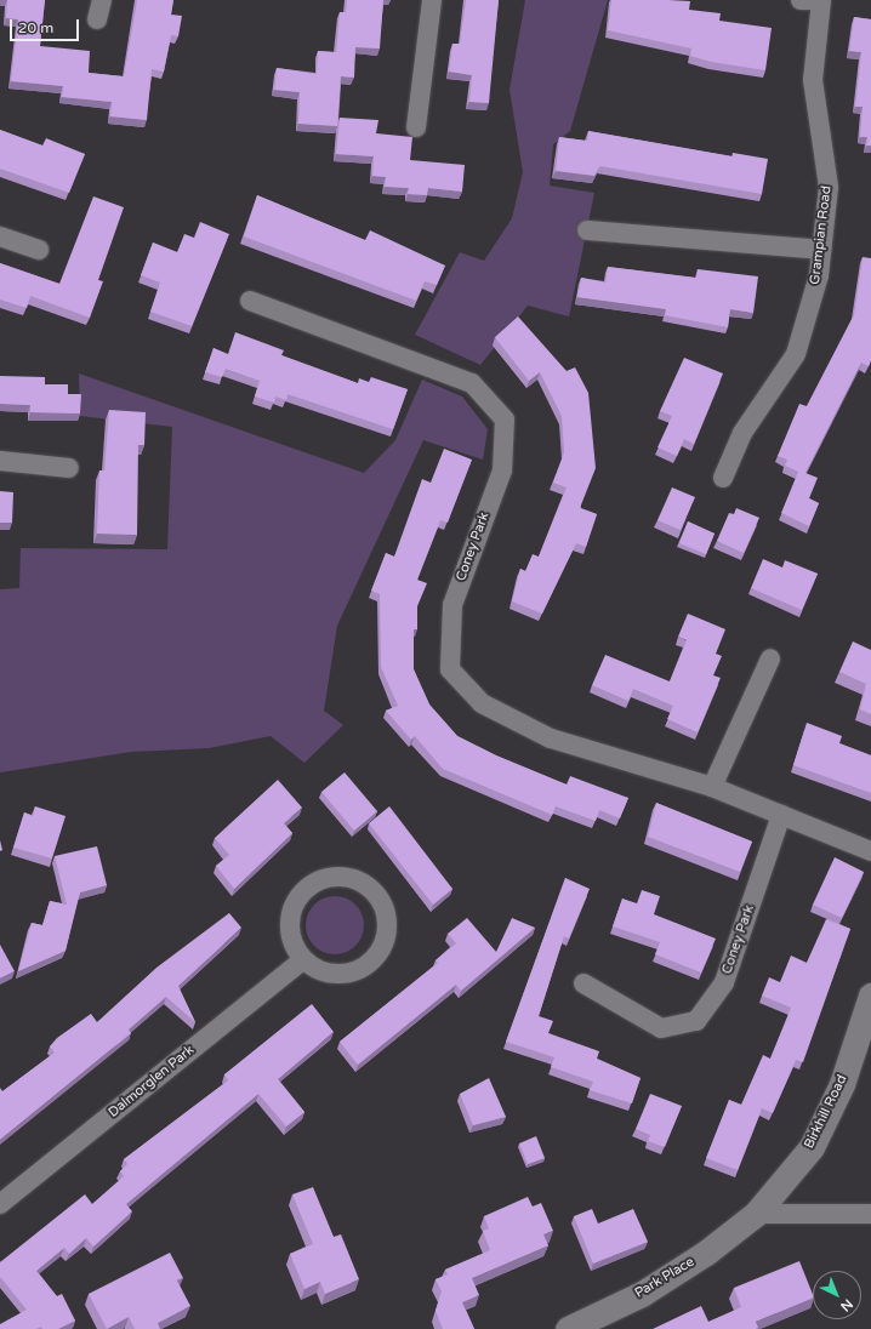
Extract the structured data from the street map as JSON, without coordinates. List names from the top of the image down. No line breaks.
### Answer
{"streets":{"street":["Grampian Road","Coney Park","Dalmorglen Park","Birkhill Road","Park Place"]},"crossings":[["Birkhill Road","Park Place"]],"scale_bar":"20 m","north":"bottom right"}
